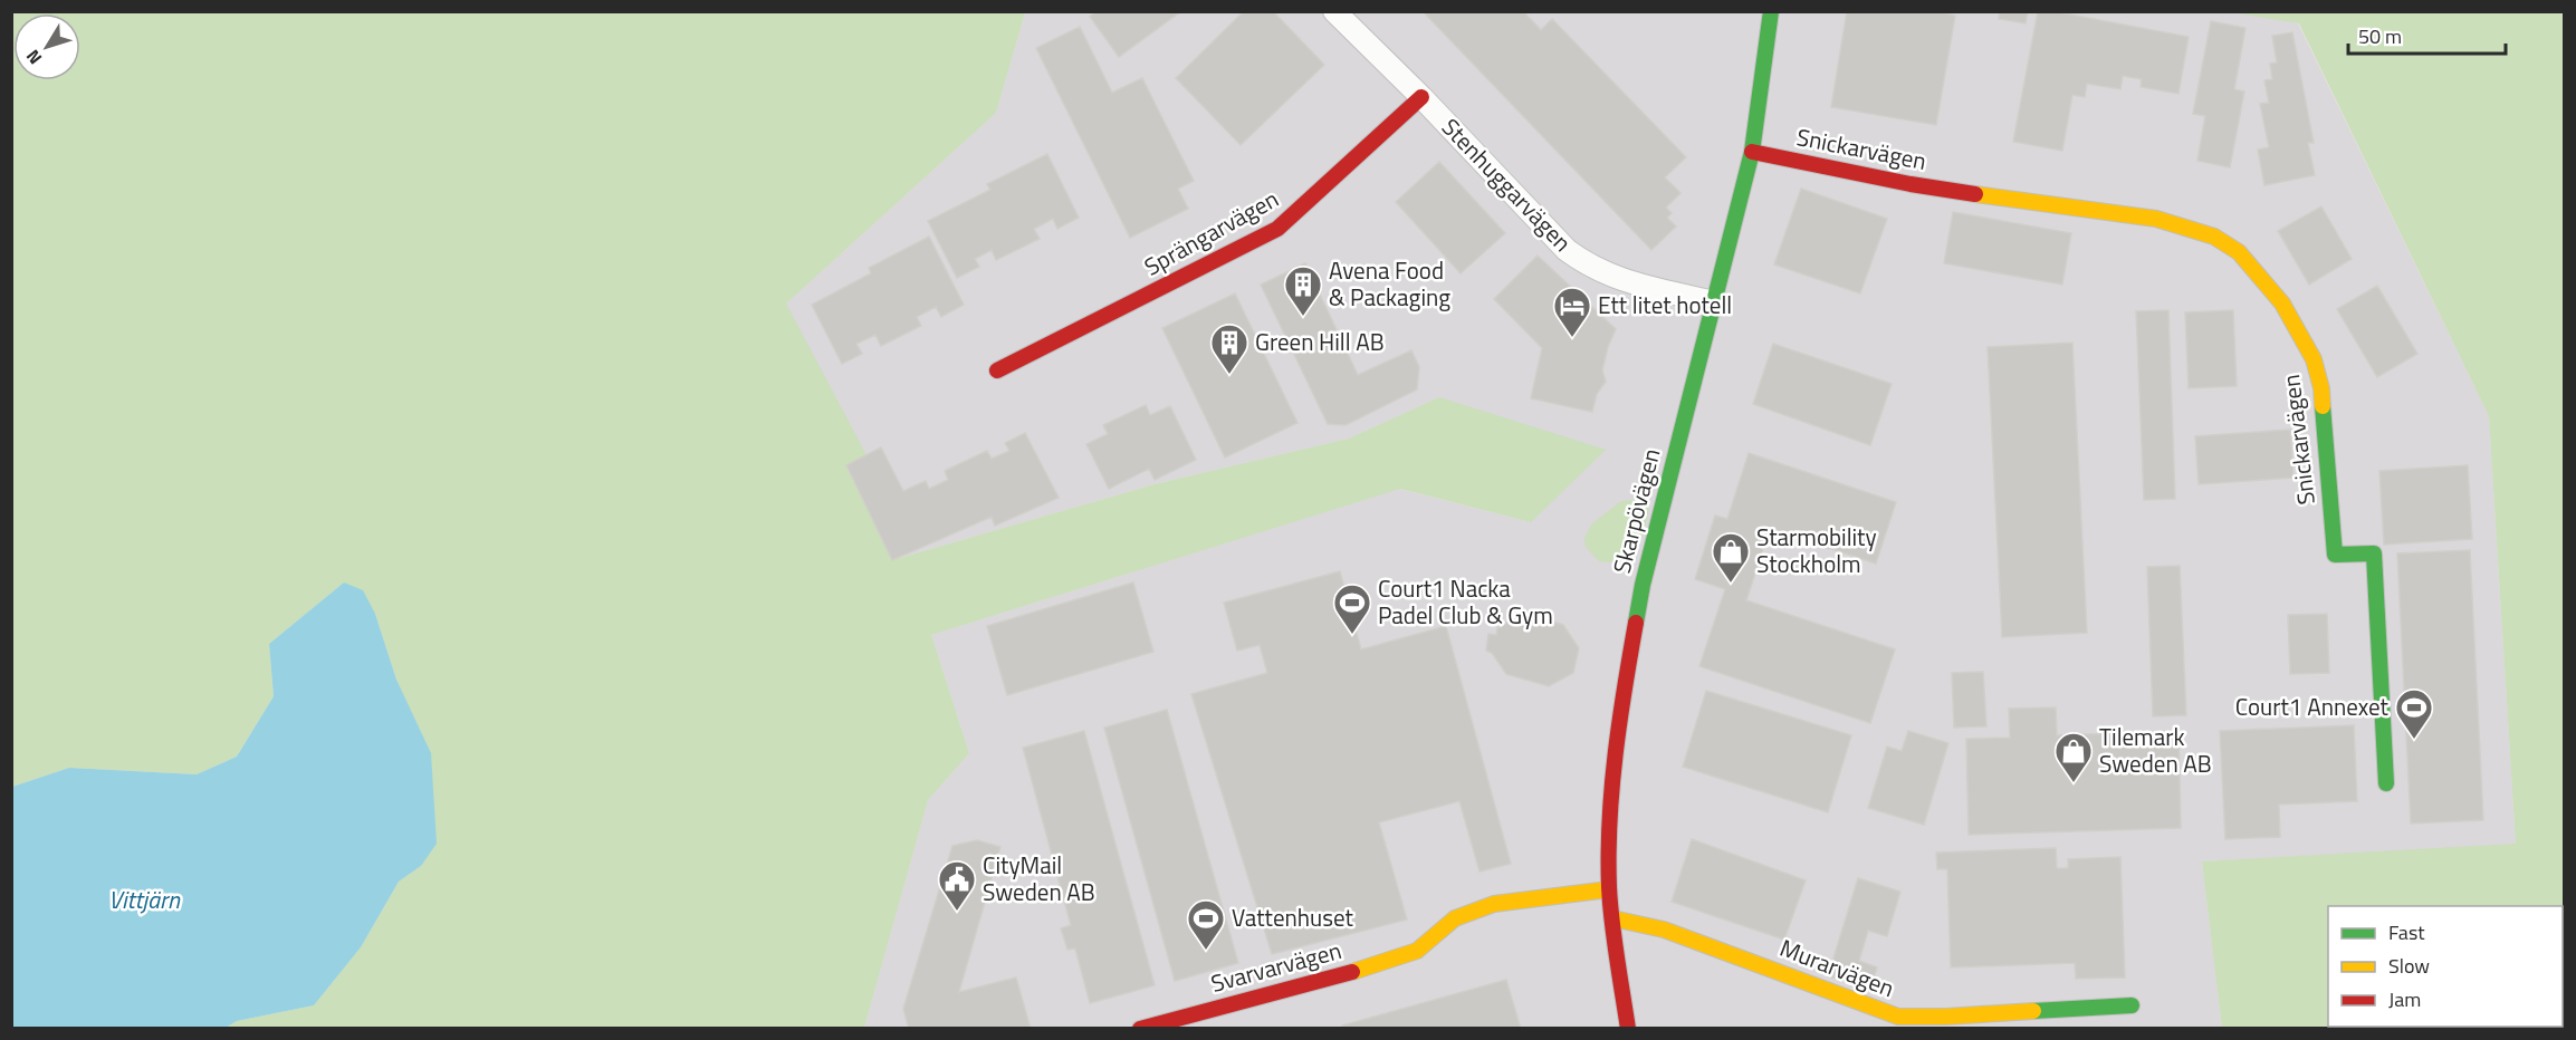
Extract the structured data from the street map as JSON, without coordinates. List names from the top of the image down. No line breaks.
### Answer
{"streets":{"street":["Snickarvägen","Stenhuggarvägen","Sprängarvägen","Skarpövägen","Svarvarvägen","Murarvägen"]},"crossings":[["Snickarvägen","Skarpövägen"],["Stenhuggarvägen","Sprängarvägen"],["Stenhuggarvägen","Skarpövägen"],["Skarpövägen","Svarvarvägen"],["Skarpövägen","Murarvägen"]],"water":["Vittjärn"],"places":{"building":["Avena Food & Packaging","Green Hill AB"],"hotel":["Ett litet hotell"],"shop":["Starmobility Stockholm","Tilemark Sweden AB"],"sports":["Court1 Nacka Padel Club & Gym","Court1 Annexet","Vattenhuset"],"public building":["CityMail Sweden AB"]},"legend":["Fast","Slow","Jam"],"scale_bar":"50 m","north":"bottom left"}
